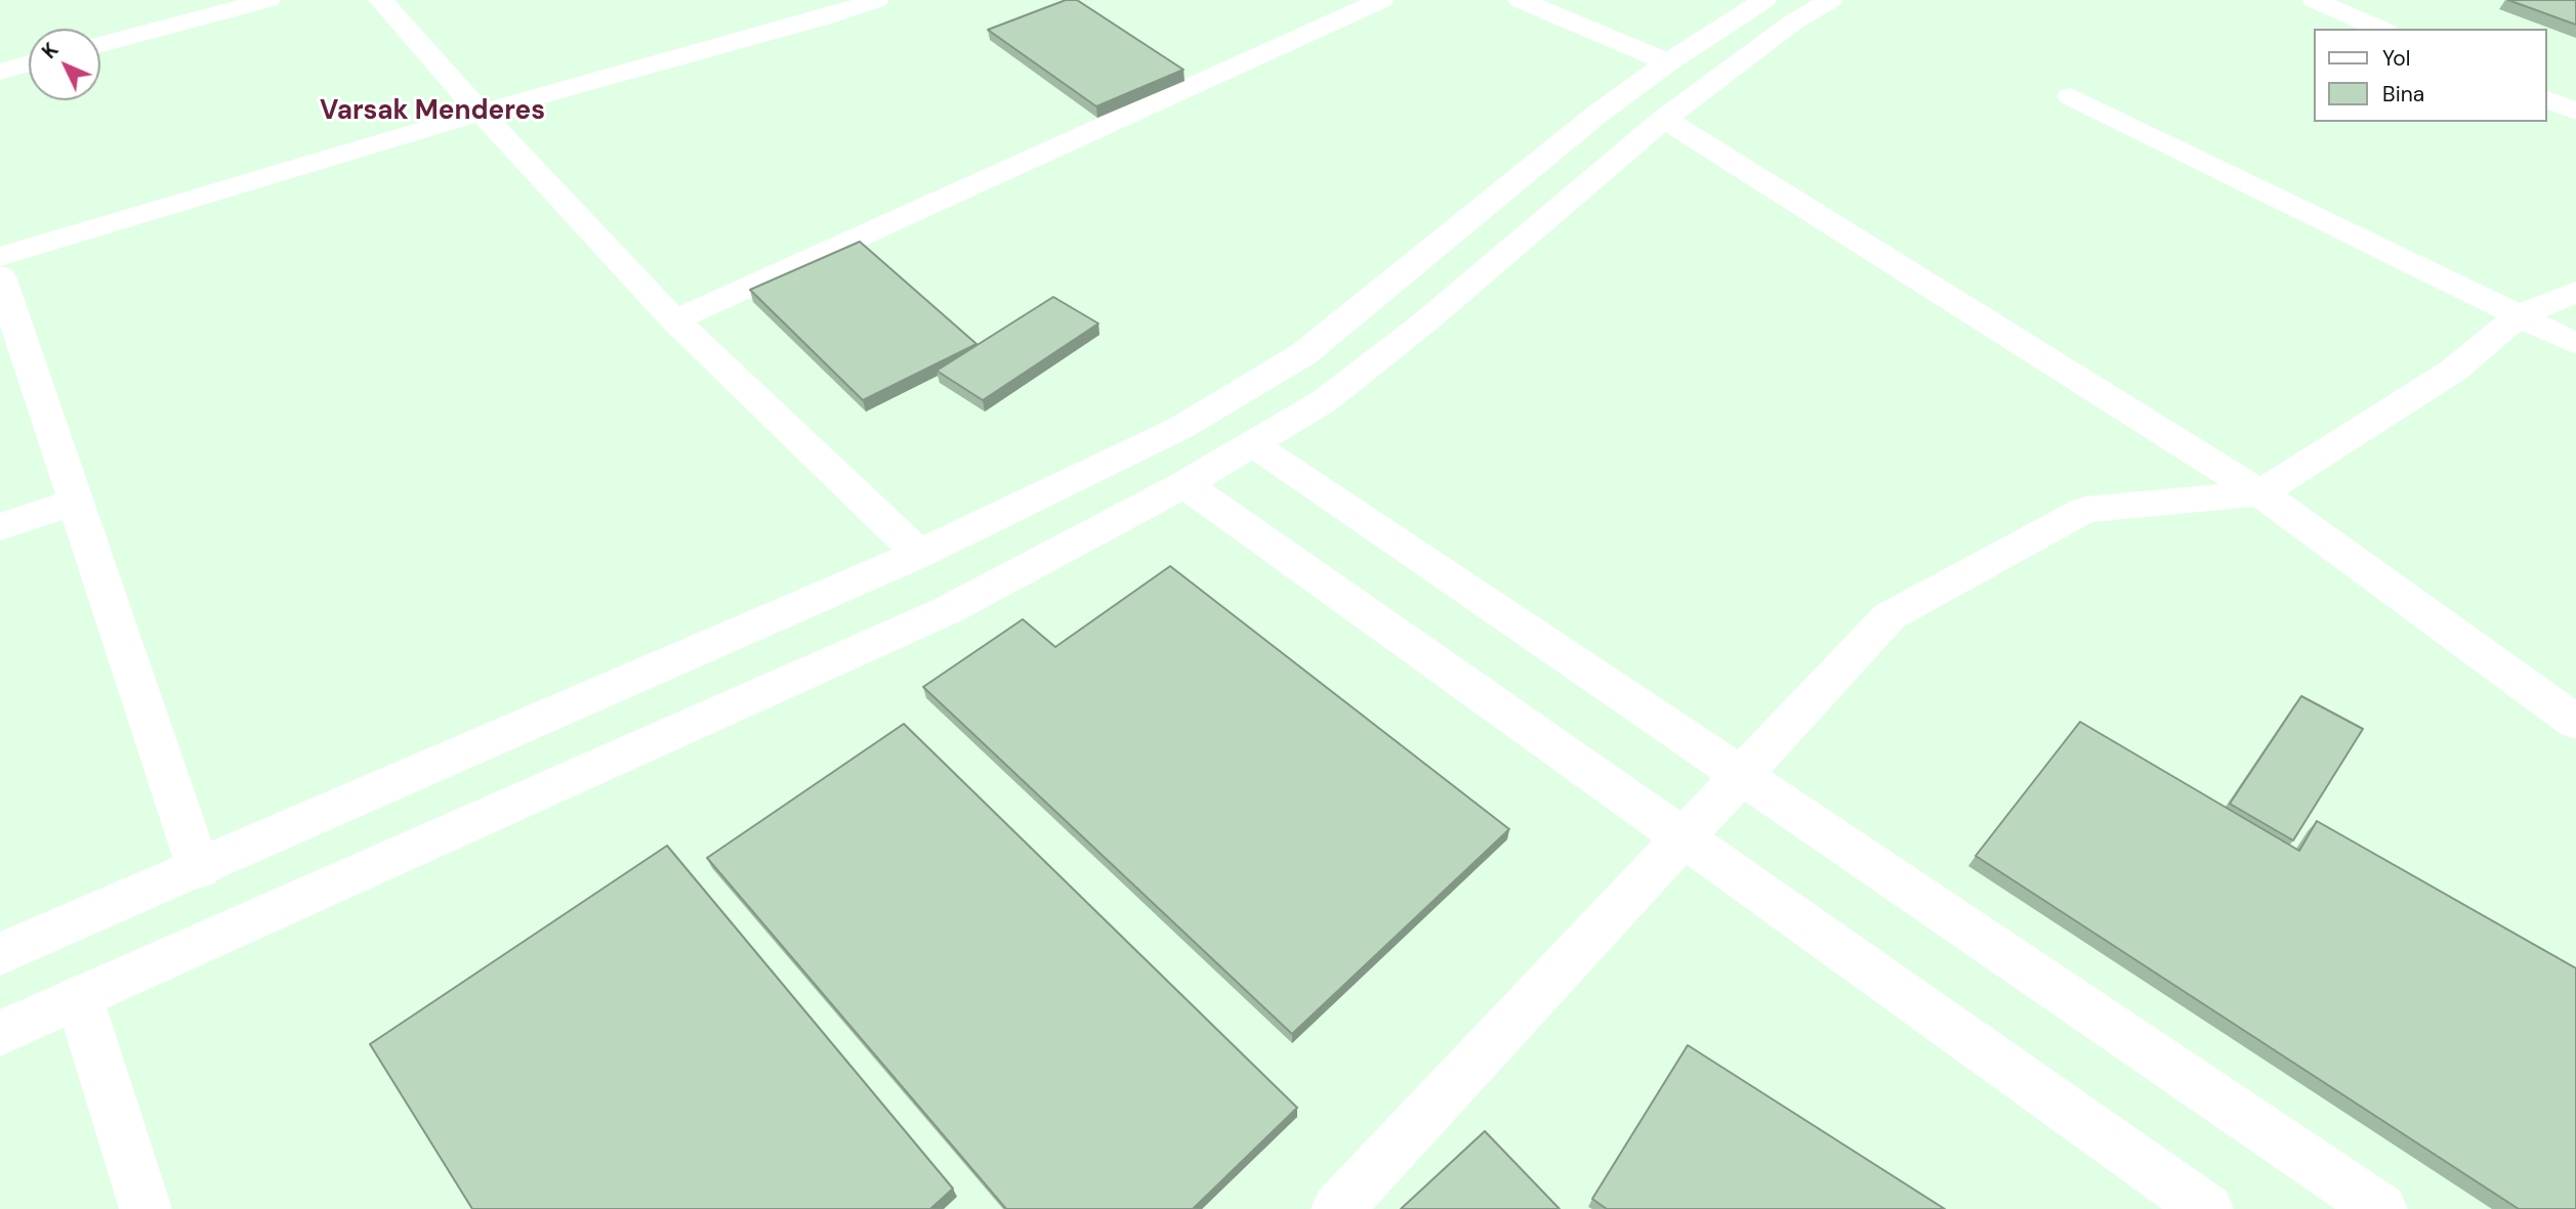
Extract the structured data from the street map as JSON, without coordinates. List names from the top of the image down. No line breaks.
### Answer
{"districts":["Varsak Menderes"],"legend":["Yol","Bina"],"north":"top left"}
